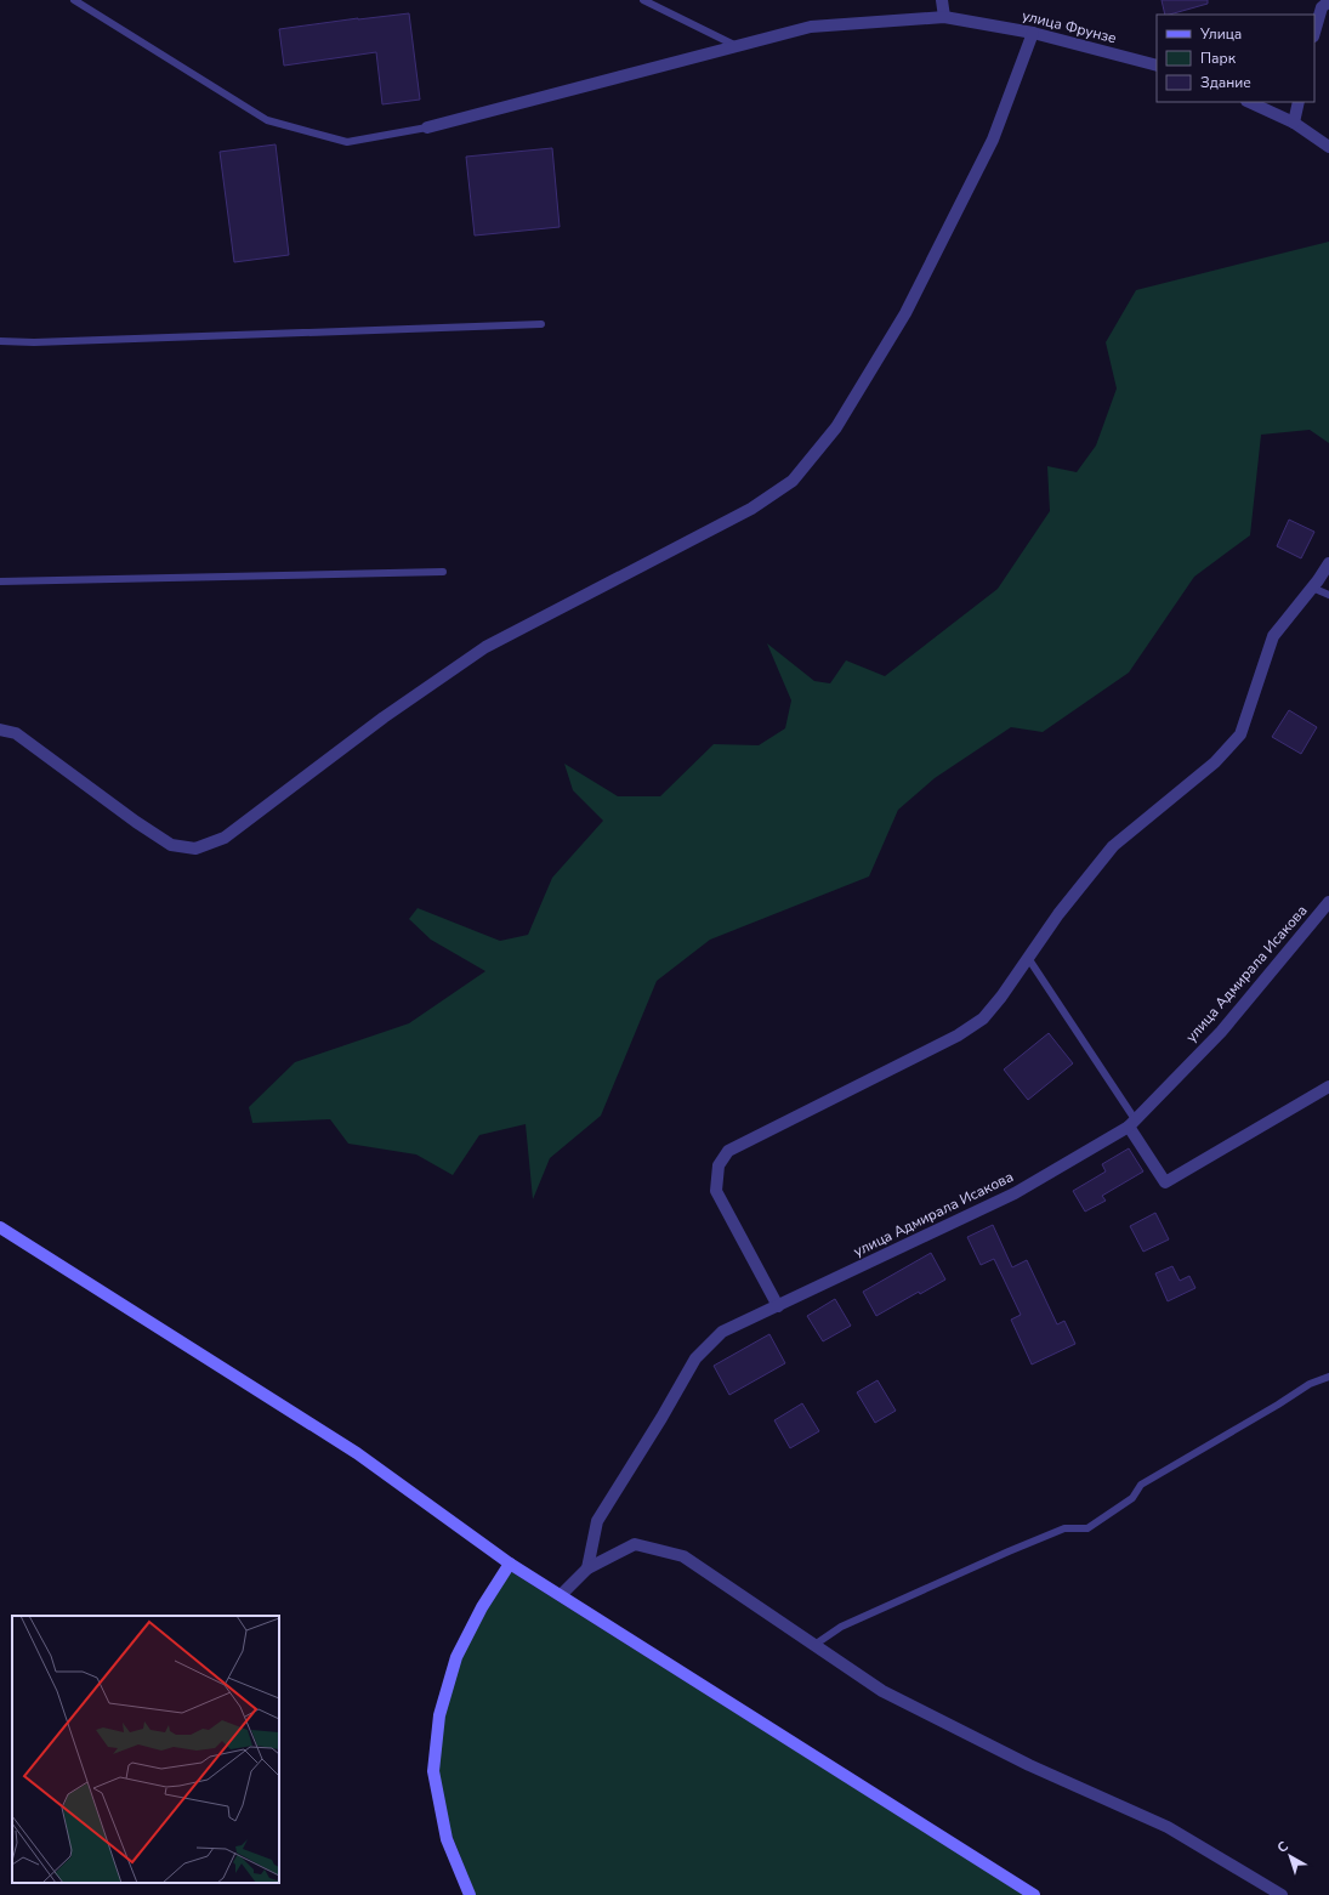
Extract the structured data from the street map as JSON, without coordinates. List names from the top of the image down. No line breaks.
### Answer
{"streets":{"street":["улица Фрунзе","улица Адмирала Исакова"]},"legend":["Улица","Парк","Здание"],"north":"top left"}
